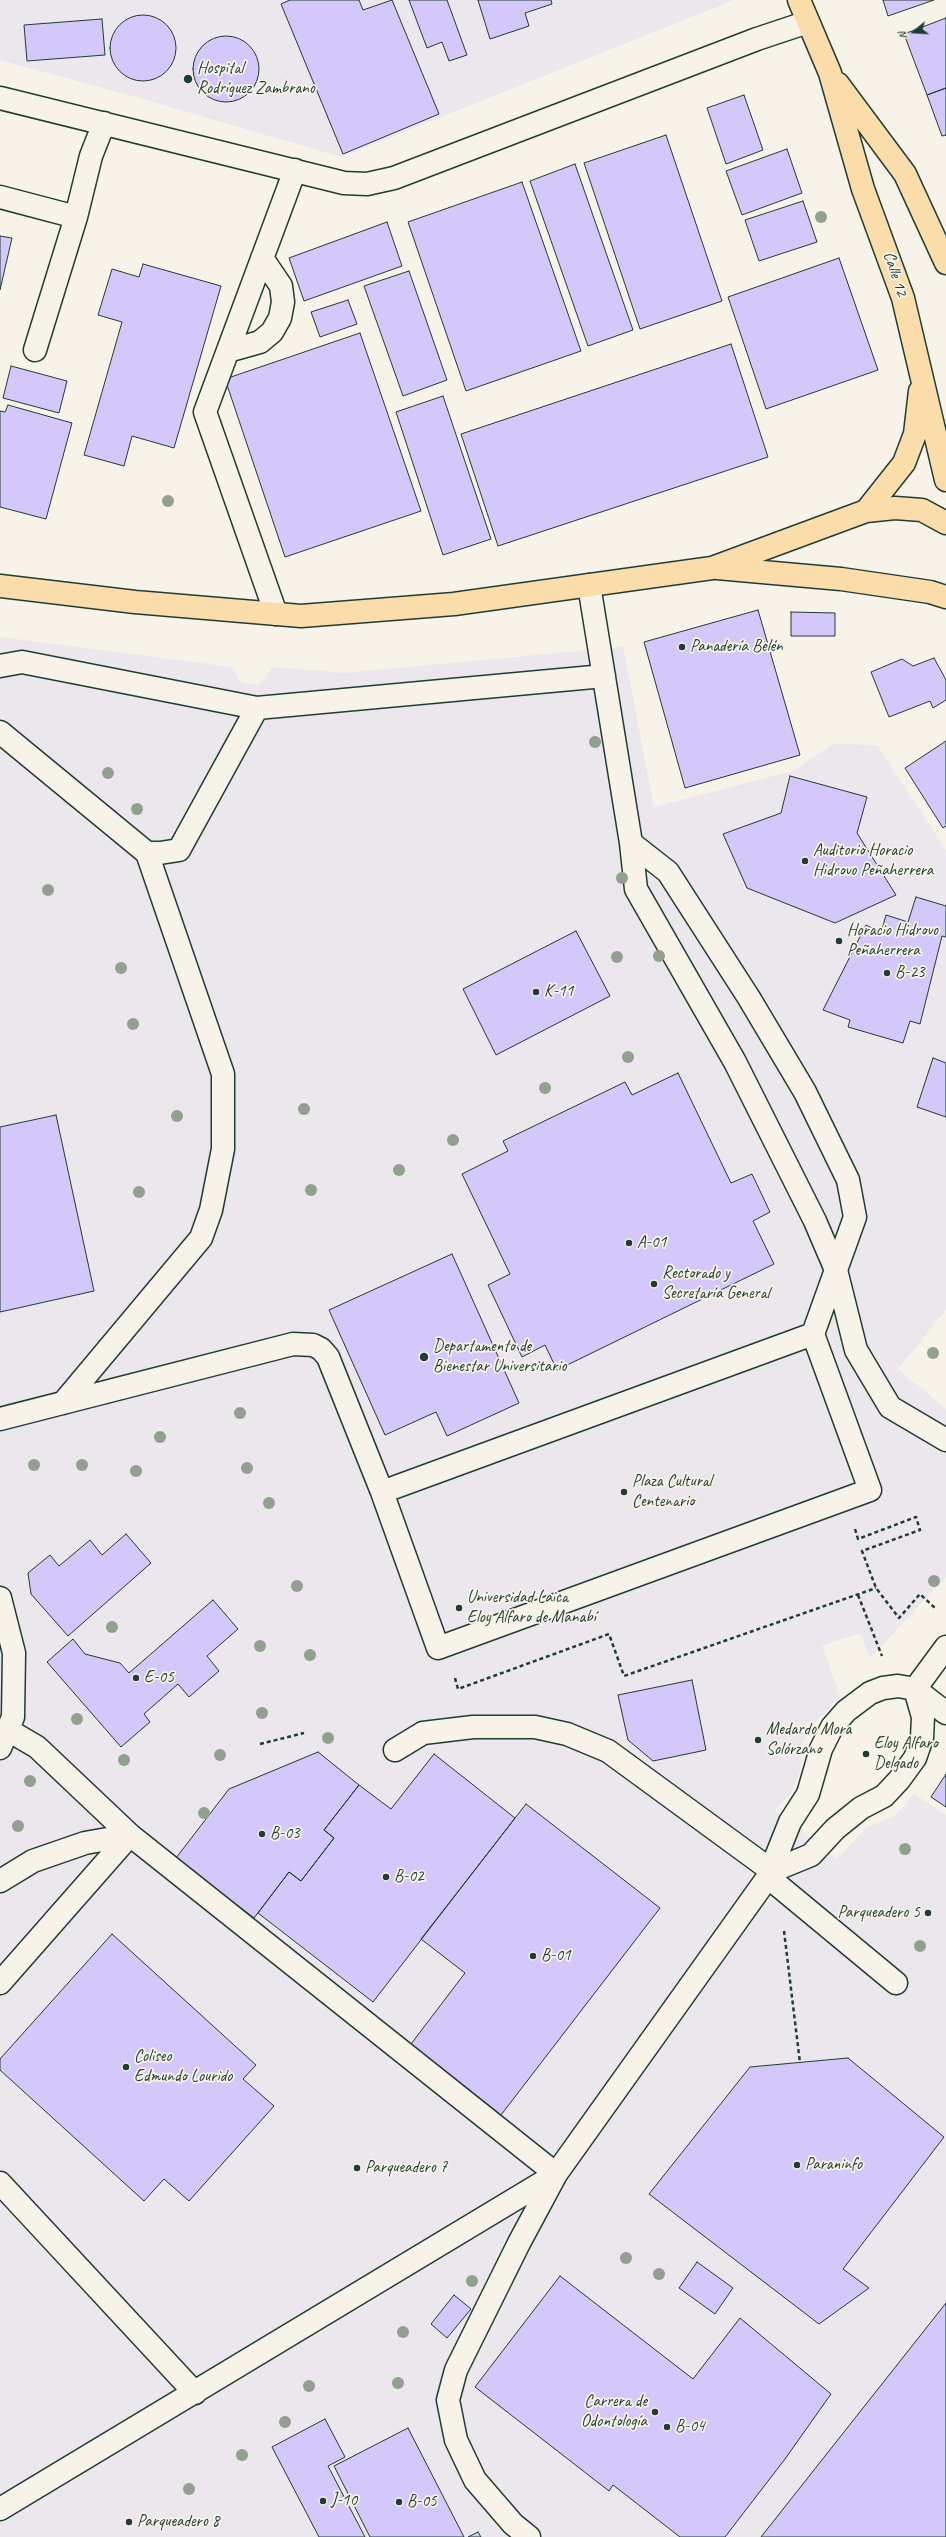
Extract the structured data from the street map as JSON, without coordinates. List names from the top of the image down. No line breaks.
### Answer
{"streets":{"main road":["Calle 12"]},"places":["Hospital Rodríguez Zambrano","Panadería Belén","Auditorio Horacio Hidrovo Peñaherrera","Horacio Hidrovo Peñaherrera","B-23","K-11","A-01","Rectorado y Secretaría General","Departamento de Bienestar Universitario","Plaza Cultural Centenario","Universidad Laica Eloy Alfaro de Manabí","E-05","Medardo Mora Solórzano","Eloy Alfaro Delgado","B-03","B-02","Parqueadero 5","B-01","Coliseo Edmundo Lourido","Paraninfo","Parqueadero 7","Carrera de Odontología","B-04","J-10","B-05","Parqueadero 8"],"north":"left"}
